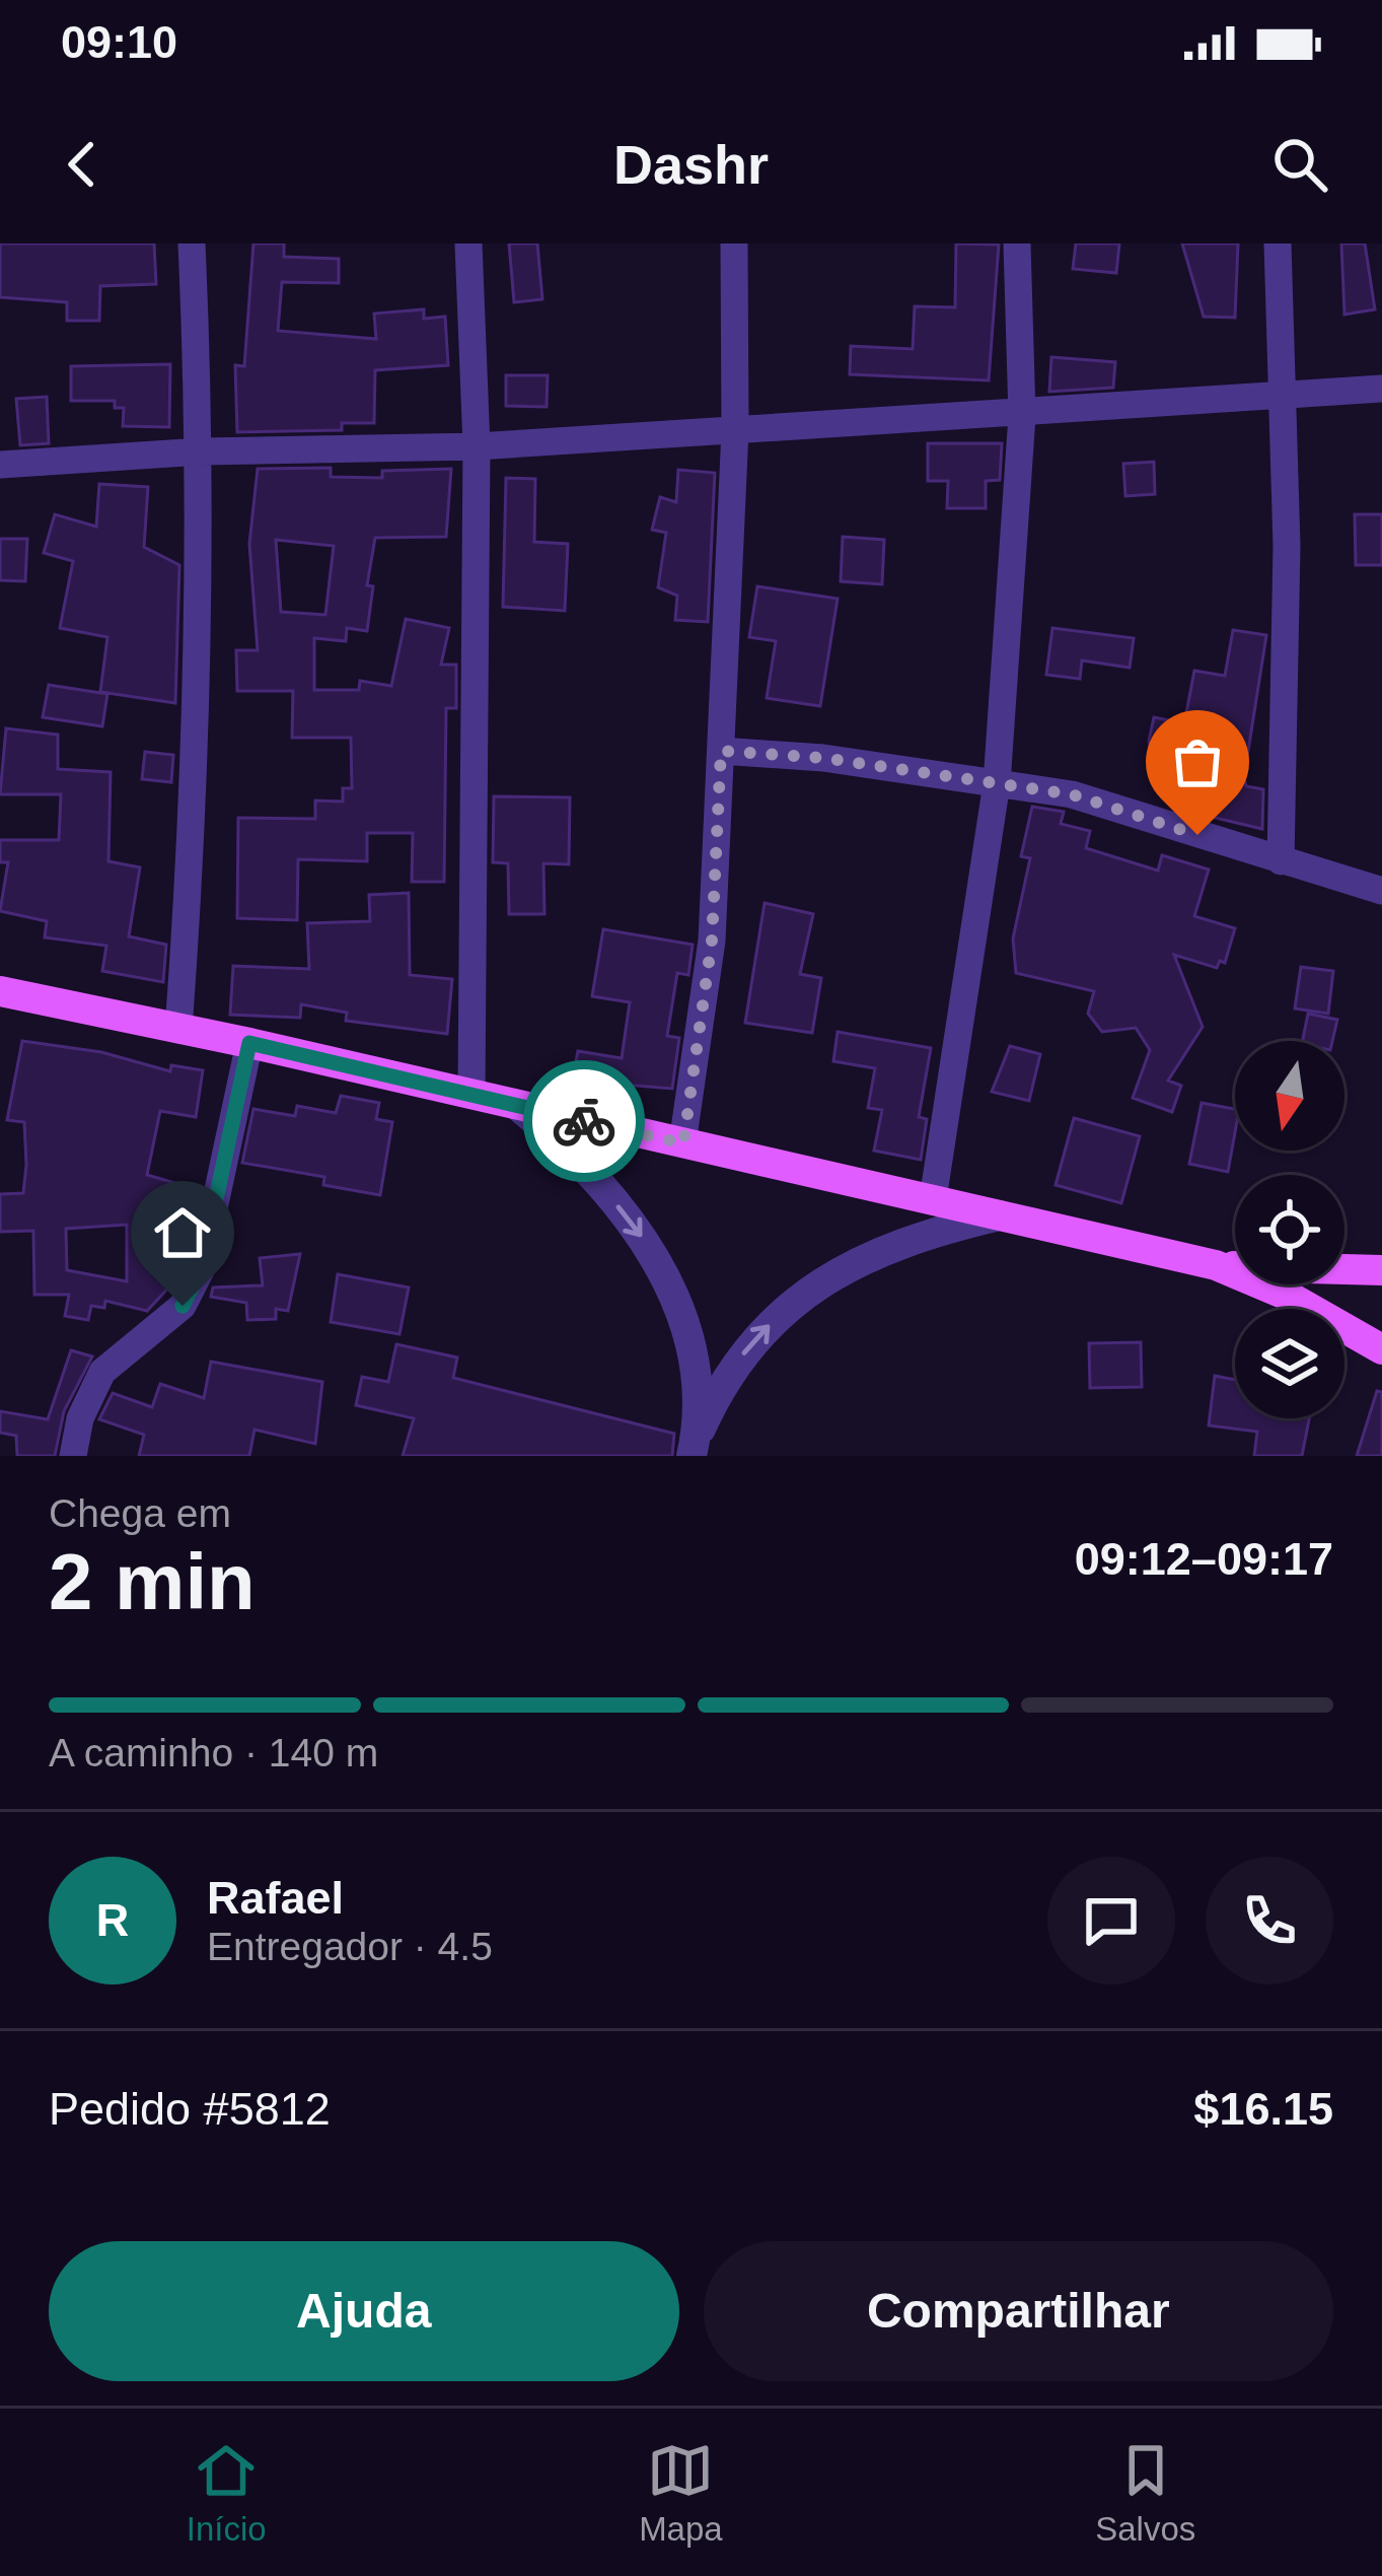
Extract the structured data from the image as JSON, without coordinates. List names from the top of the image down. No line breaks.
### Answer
{"north":"bottom","page":{"status":"09:10","header":"Dashr","heading":["2 min","Chega em","09:12–09:17"],"panel":["Rafael","Entregador · 4.5","Pedido #5812","$16.15"],"bar":"A caminho · 140 m","round":"R","buttons":["Ajuda","Compartilhar"],"tabs":["Início","Mapa","Salvos"]}}
